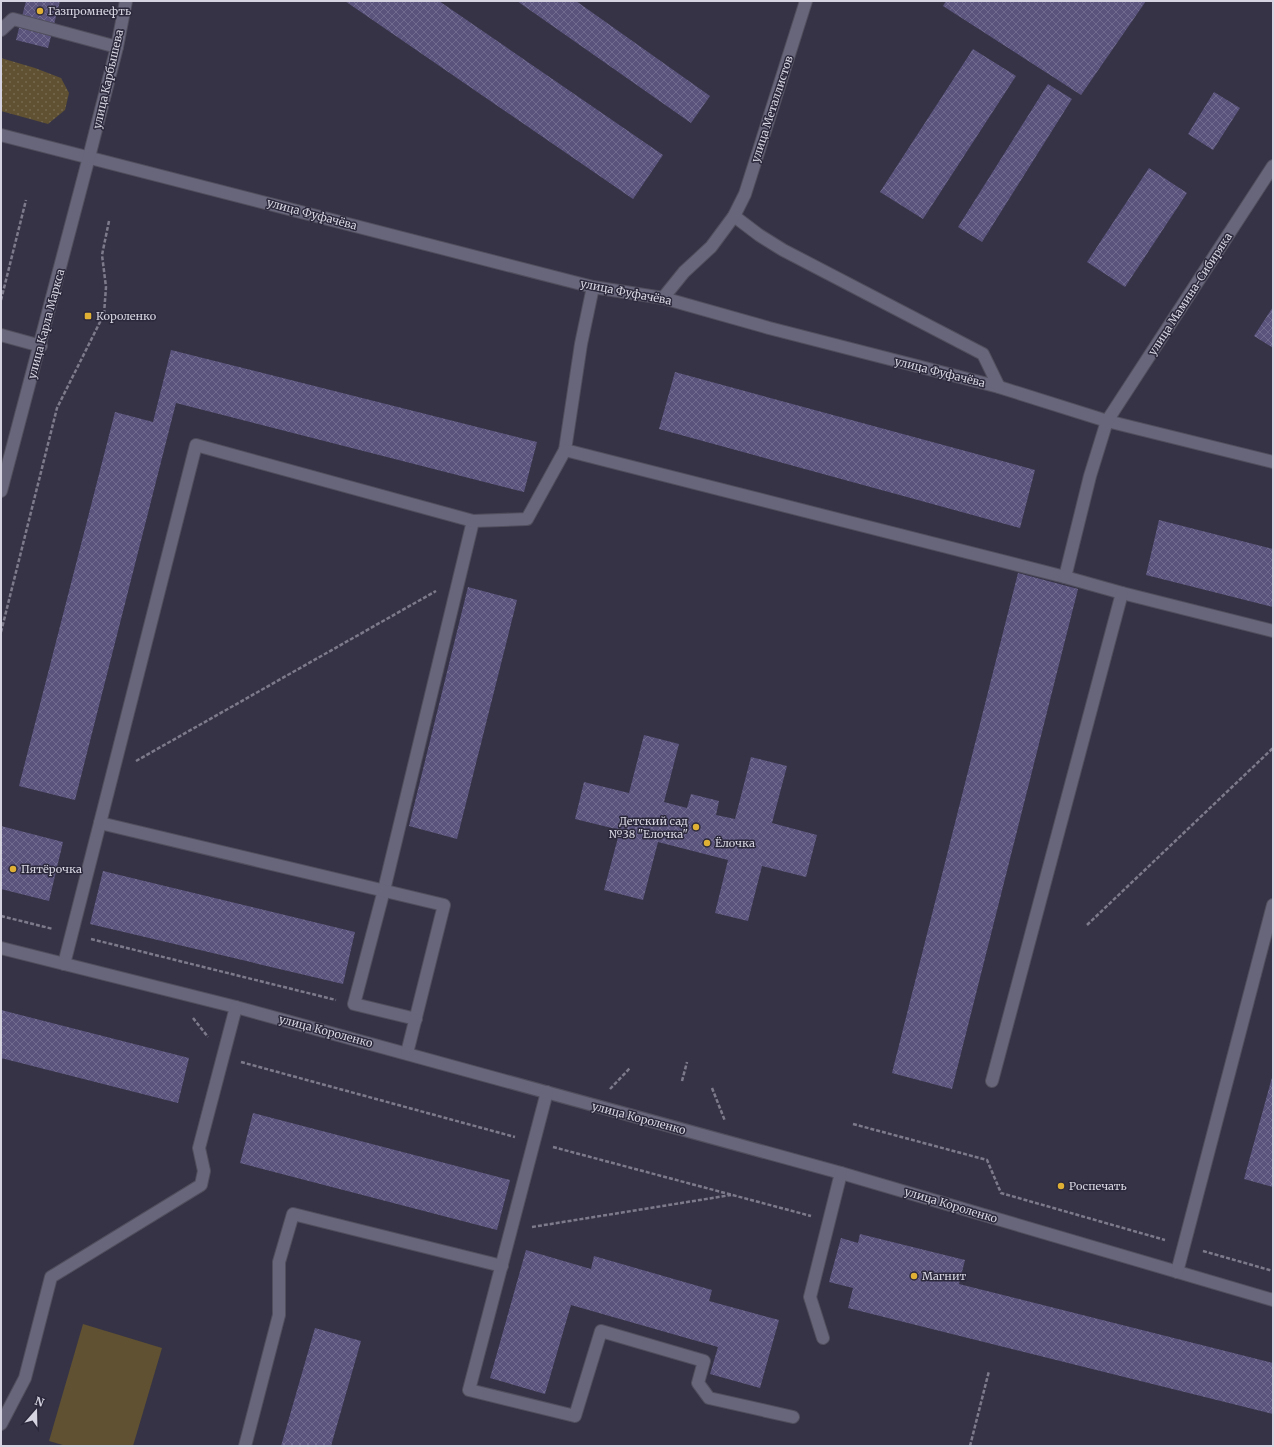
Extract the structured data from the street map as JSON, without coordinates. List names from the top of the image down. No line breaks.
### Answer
{"streets":{"street":["улица Карбышева","улица Металлистов","улица Фуфачёва","улица Мамина-Сибиряка","улица Карла Маркса","улица Короленко"]},"crossings":[["улица Карбышева","улица Фуфачёва"],["улица Карбышева","улица Карла Маркса"],["улица Металлистов","улица Фуфачёва"],["улица Фуфачёва","улица Мамина-Сибиряка"],["улица Фуфачёва","улица Карла Маркса"]],"places":{"other":["Газпромнефть","Детский сад №38 \"Елочка\"","Ёлочка","Пятёрочка","Роспечать","Магнит"],"transit":["Короленко"]},"north":"top"}
